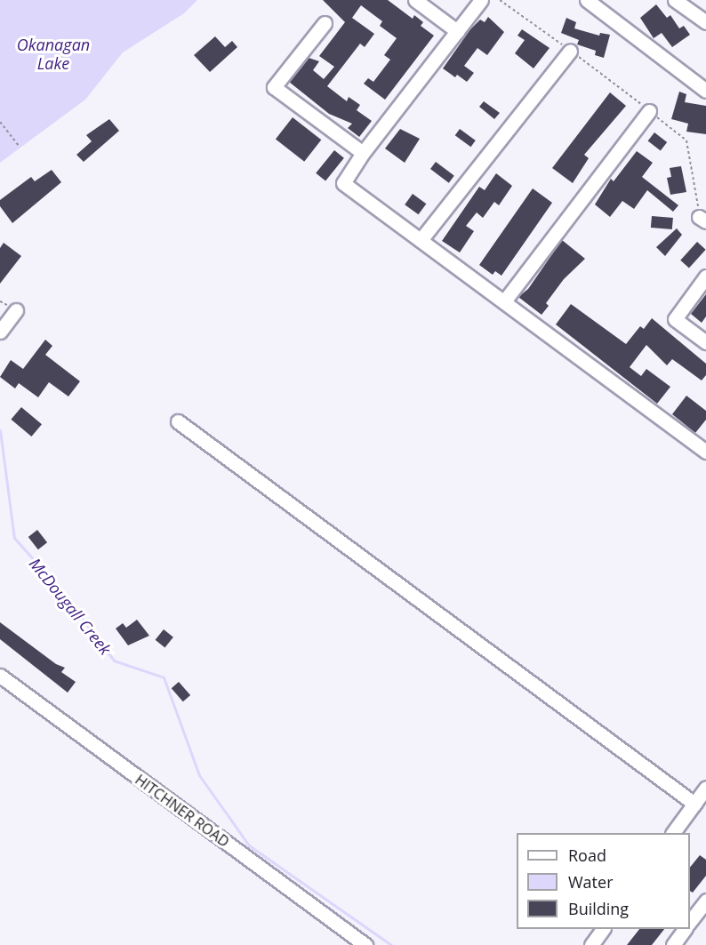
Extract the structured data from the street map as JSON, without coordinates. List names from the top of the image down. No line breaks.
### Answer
{"streets":{"street":["HITCHNER ROAD"]},"water":["Okanagan Lake","McDougall Creek"],"legend":["Road","Water","Building"]}
